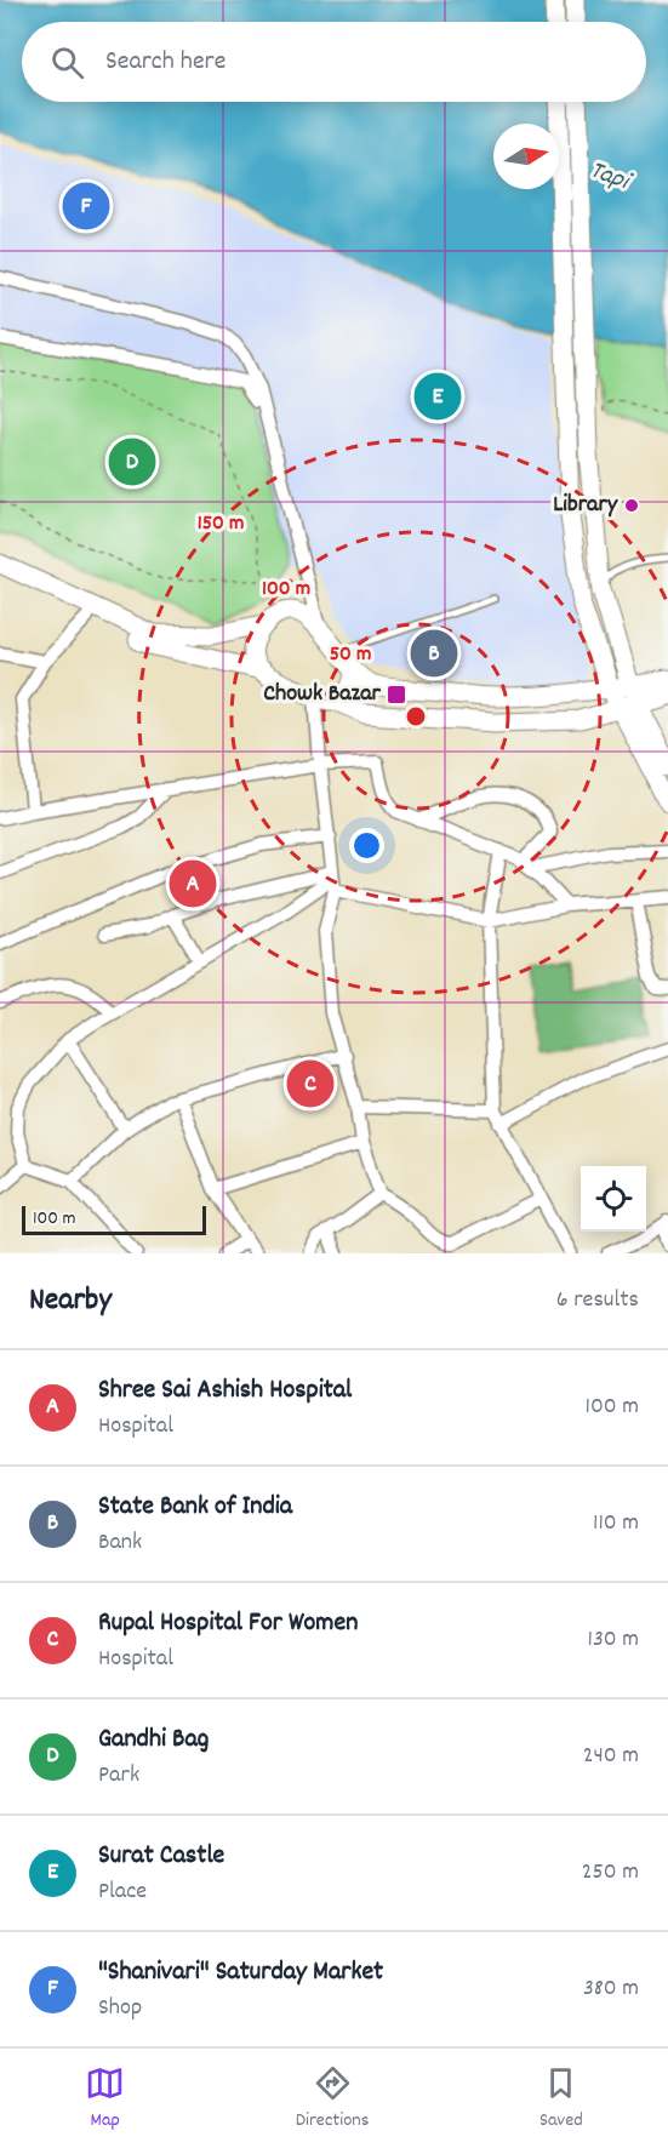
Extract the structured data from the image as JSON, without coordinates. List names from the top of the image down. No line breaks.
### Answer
{"water":["Tapi"],"places":{"other":["Library"],"transit":["Chowk Bazar"]},"scale_bar":"100 m","north":"right","page":{"search":"Search here","pins":["F","E","D","B","A","C"],"scale":"100 m","heading":["Nearby","6 results"],"list":[{"mark":"A","name":"Shree Sai Ashish Hospital","note":"Hospital","value":"100 m"},{"mark":"B","name":"State Bank of India","note":"Bank","value":"110 m"},{"mark":"C","name":"Rupal Hospital For Women","note":"Hospital","value":"130 m"},{"mark":"D","name":"Gandhi Bag","note":"Park","value":"240 m"},{"mark":"E","name":"Surat Castle","note":"Place","value":"250 m"},{"mark":"F","name":"\"Shanivari\" Saturday Market","note":"Shop","value":"380 m"}],"nav":["Map","Directions","Saved"]},"rings":["150 m","100 m","50 m"]}
